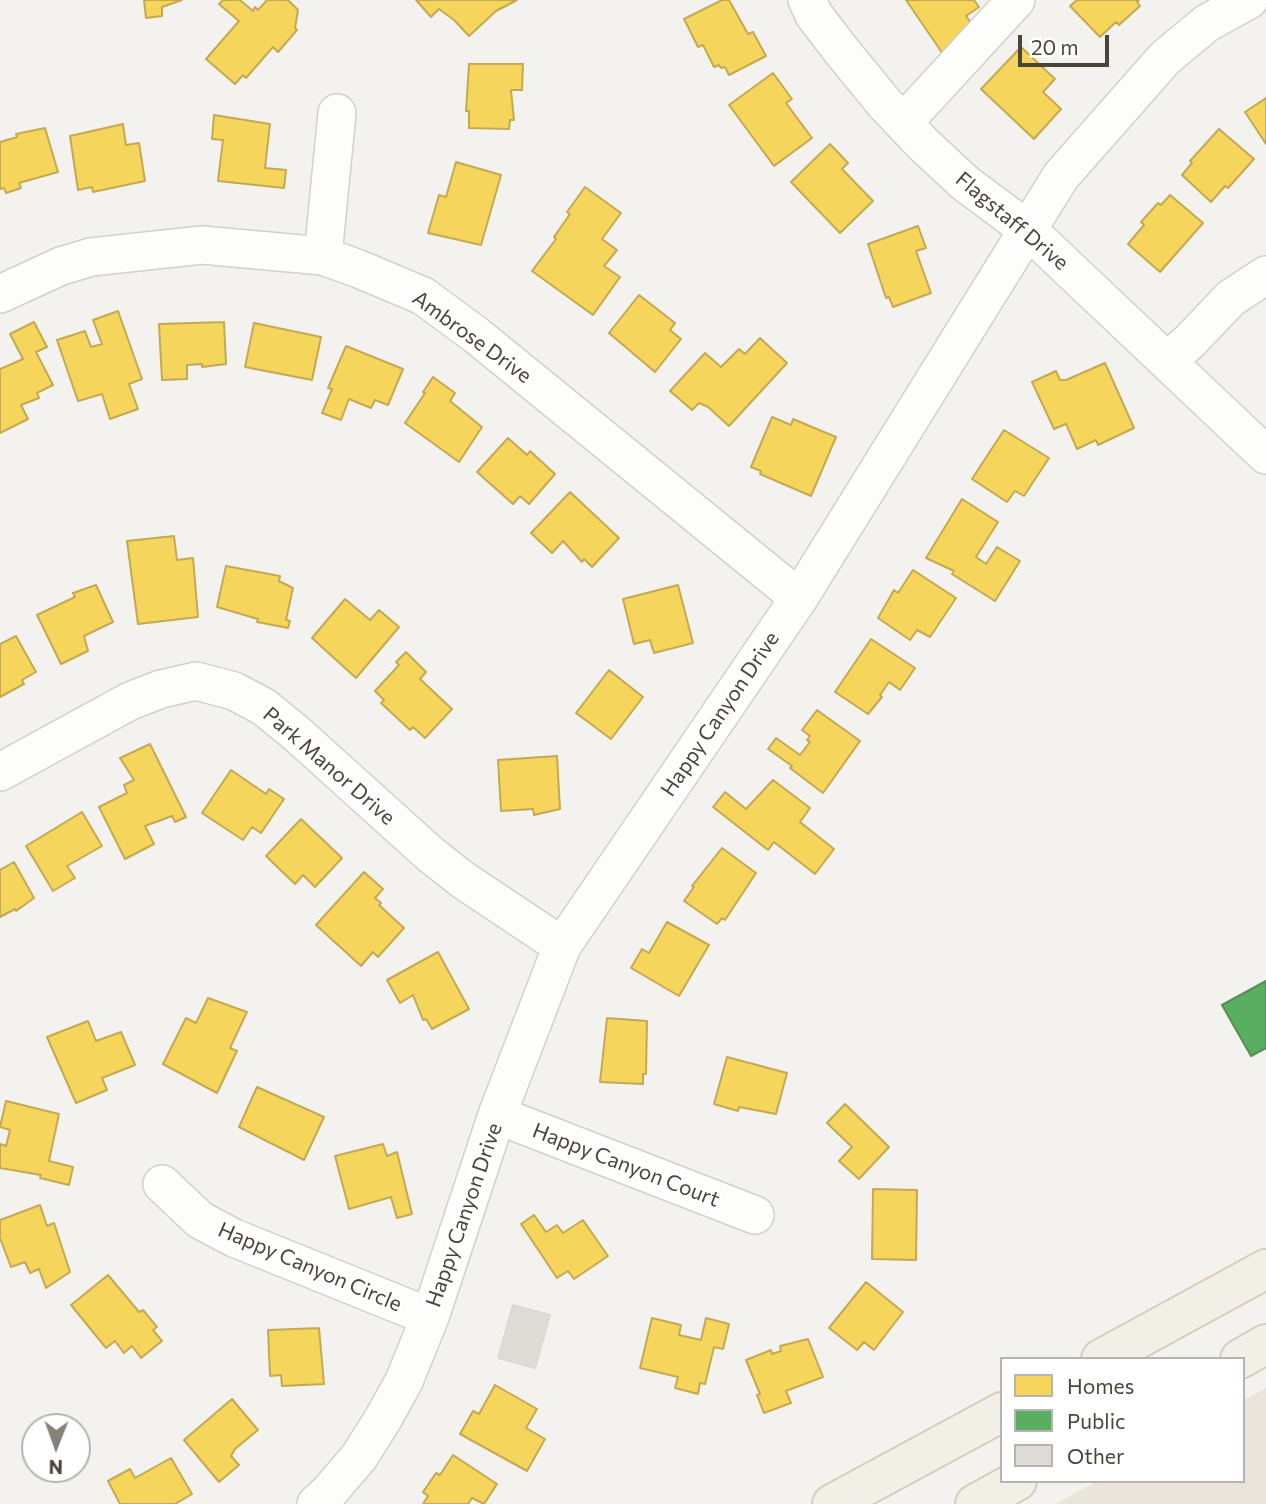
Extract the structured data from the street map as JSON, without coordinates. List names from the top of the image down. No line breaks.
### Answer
{"streets":{"street":["Flagstaff Drive","Ambrose Drive","Happy Canyon Drive","Park Manor Drive","Happy Canyon Court","Happy Canyon Circle"]},"crossings":[["Flagstaff Drive","Happy Canyon Drive"],["Ambrose Drive","Happy Canyon Drive"],["Happy Canyon Drive","Park Manor Drive"],["Happy Canyon Drive","Happy Canyon Court"],["Happy Canyon Drive","Happy Canyon Circle"]],"legend":["Homes","Public","Other"],"scale_bar":"20 m","north":"bottom"}
